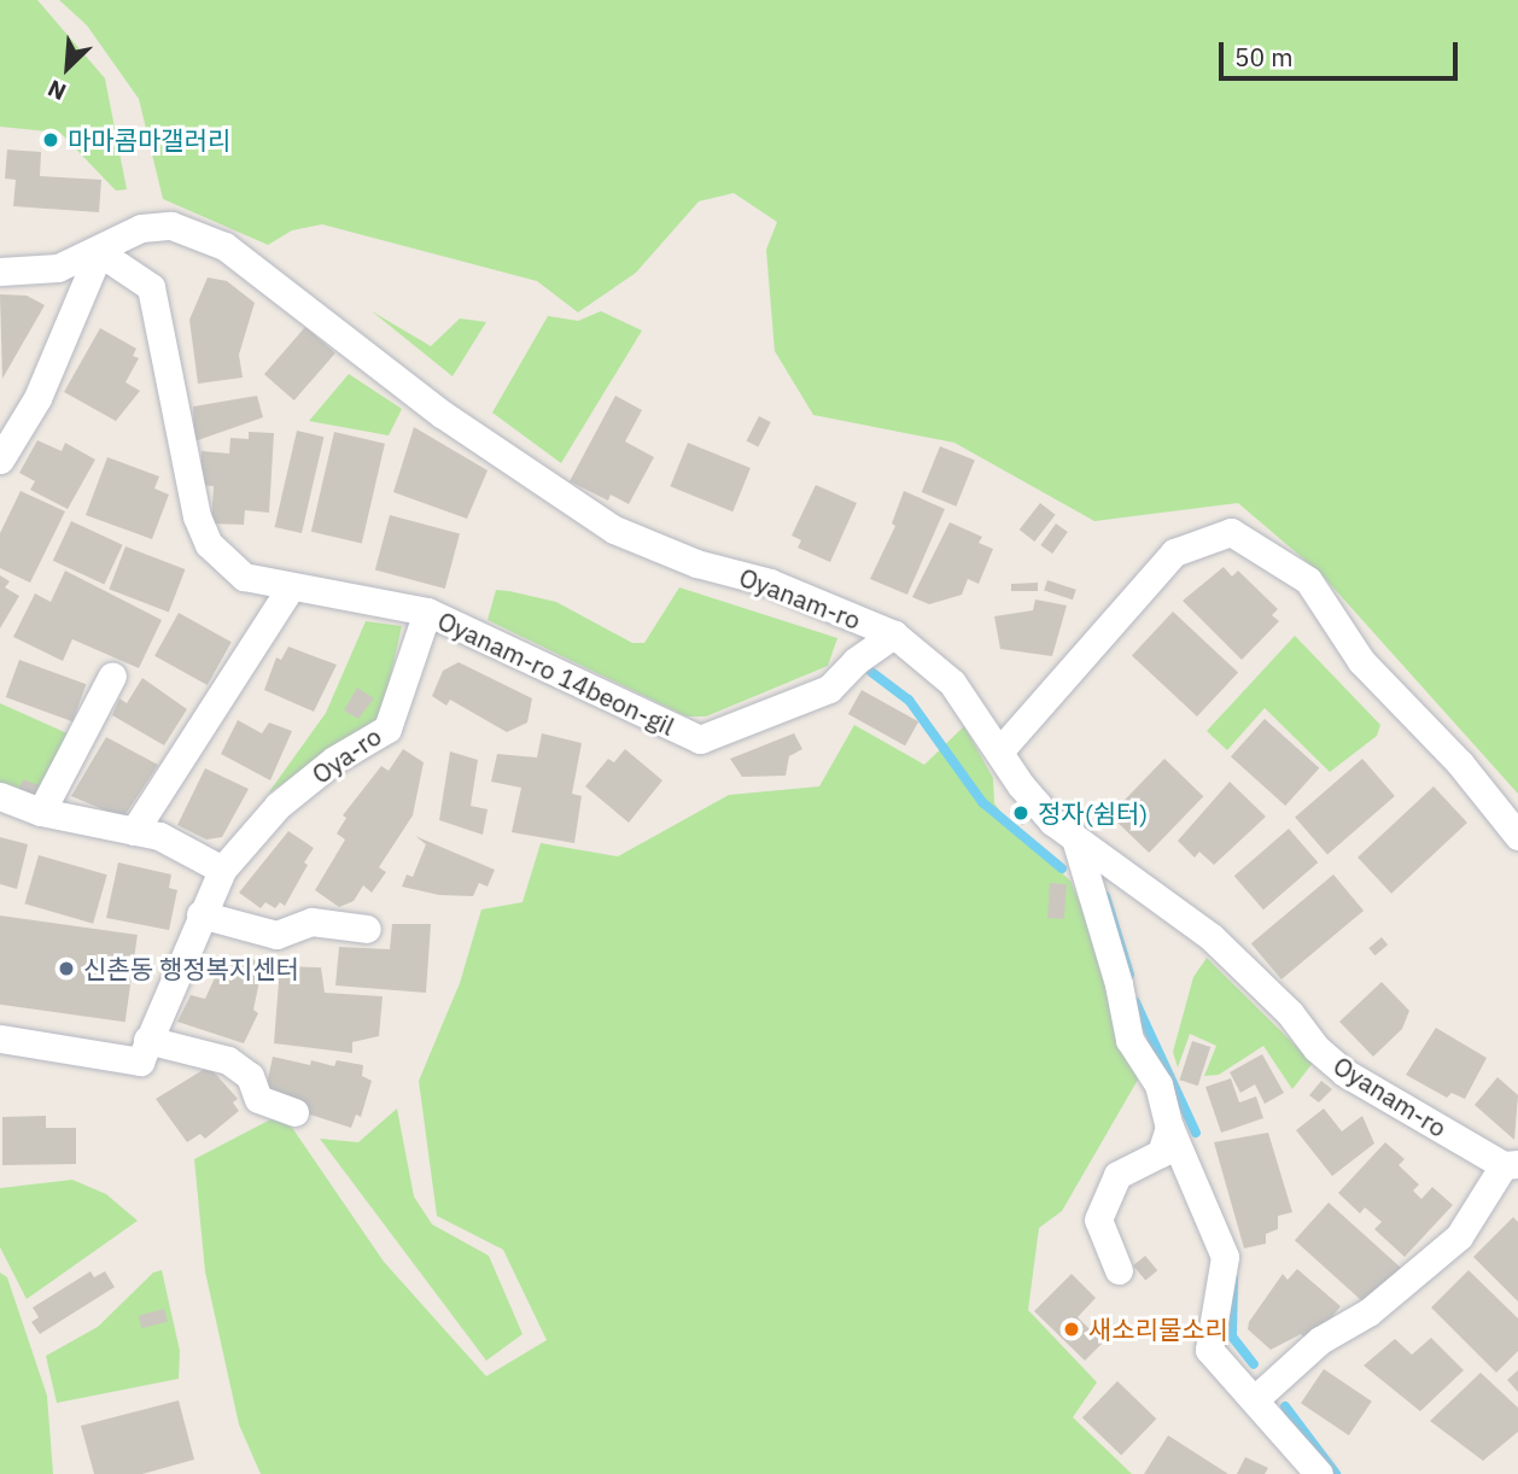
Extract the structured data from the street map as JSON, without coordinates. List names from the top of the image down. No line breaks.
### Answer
{"streets":{"street":["Oyanam-ro","Oyanam-ro 14beon-gil","Oya-ro"]},"crossings":[["Oyanam-ro","Oyanam-ro 14beon-gil"],["Oyanam-ro 14beon-gil","Oya-ro"]],"places":["마마콤마갤러리","정자(쉼터)","신촌동 행정복지센터","새소리물소리"],"scale_bar":"50 m","north":"bottom left"}
